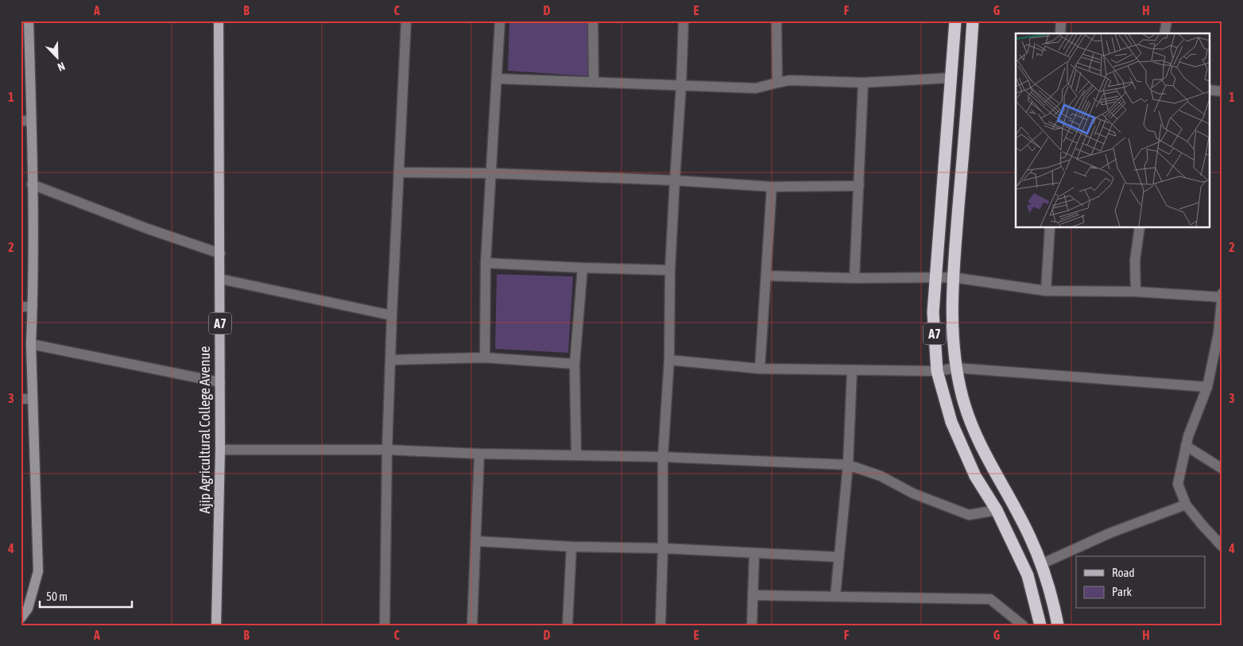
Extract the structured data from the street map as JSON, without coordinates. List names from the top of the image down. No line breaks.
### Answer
{"streets":{"highway":["A7"],"main road":["Ajip Agricultural College Avenue"]},"legend":["Road","Park"],"scale_bar":"50 m","north":"bottom right","grid":{"columns":["A","B","C","D","E","F","G","H"],"rows":["1","2","3","4"]}}
